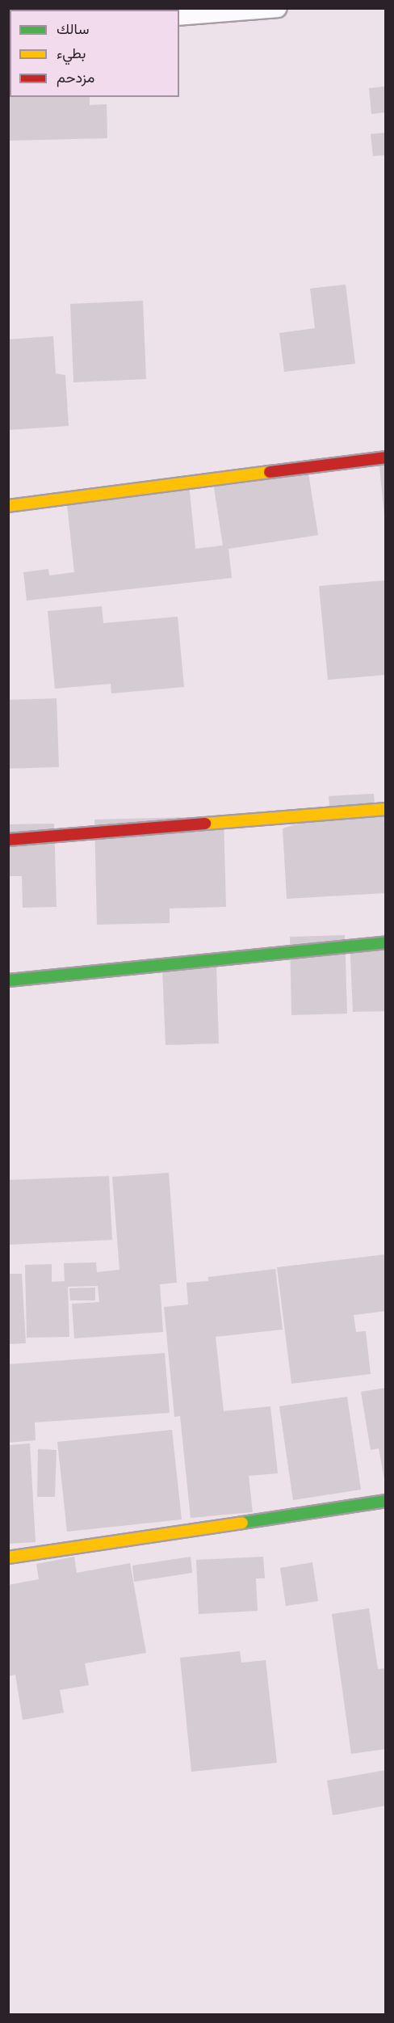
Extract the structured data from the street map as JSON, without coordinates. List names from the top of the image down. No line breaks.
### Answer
{"legend":["سالك","بطيء","مزدحم"]}
